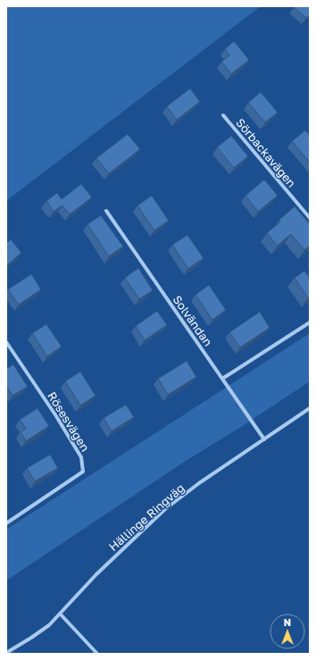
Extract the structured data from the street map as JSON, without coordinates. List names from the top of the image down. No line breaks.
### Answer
{"streets":{"street":["Sörbackavägen","Solvändan","Rösesvägen","Hällinge Ringväg"]},"crossings":[["Solvändan","Hällinge Ringväg"]],"north":"top"}
